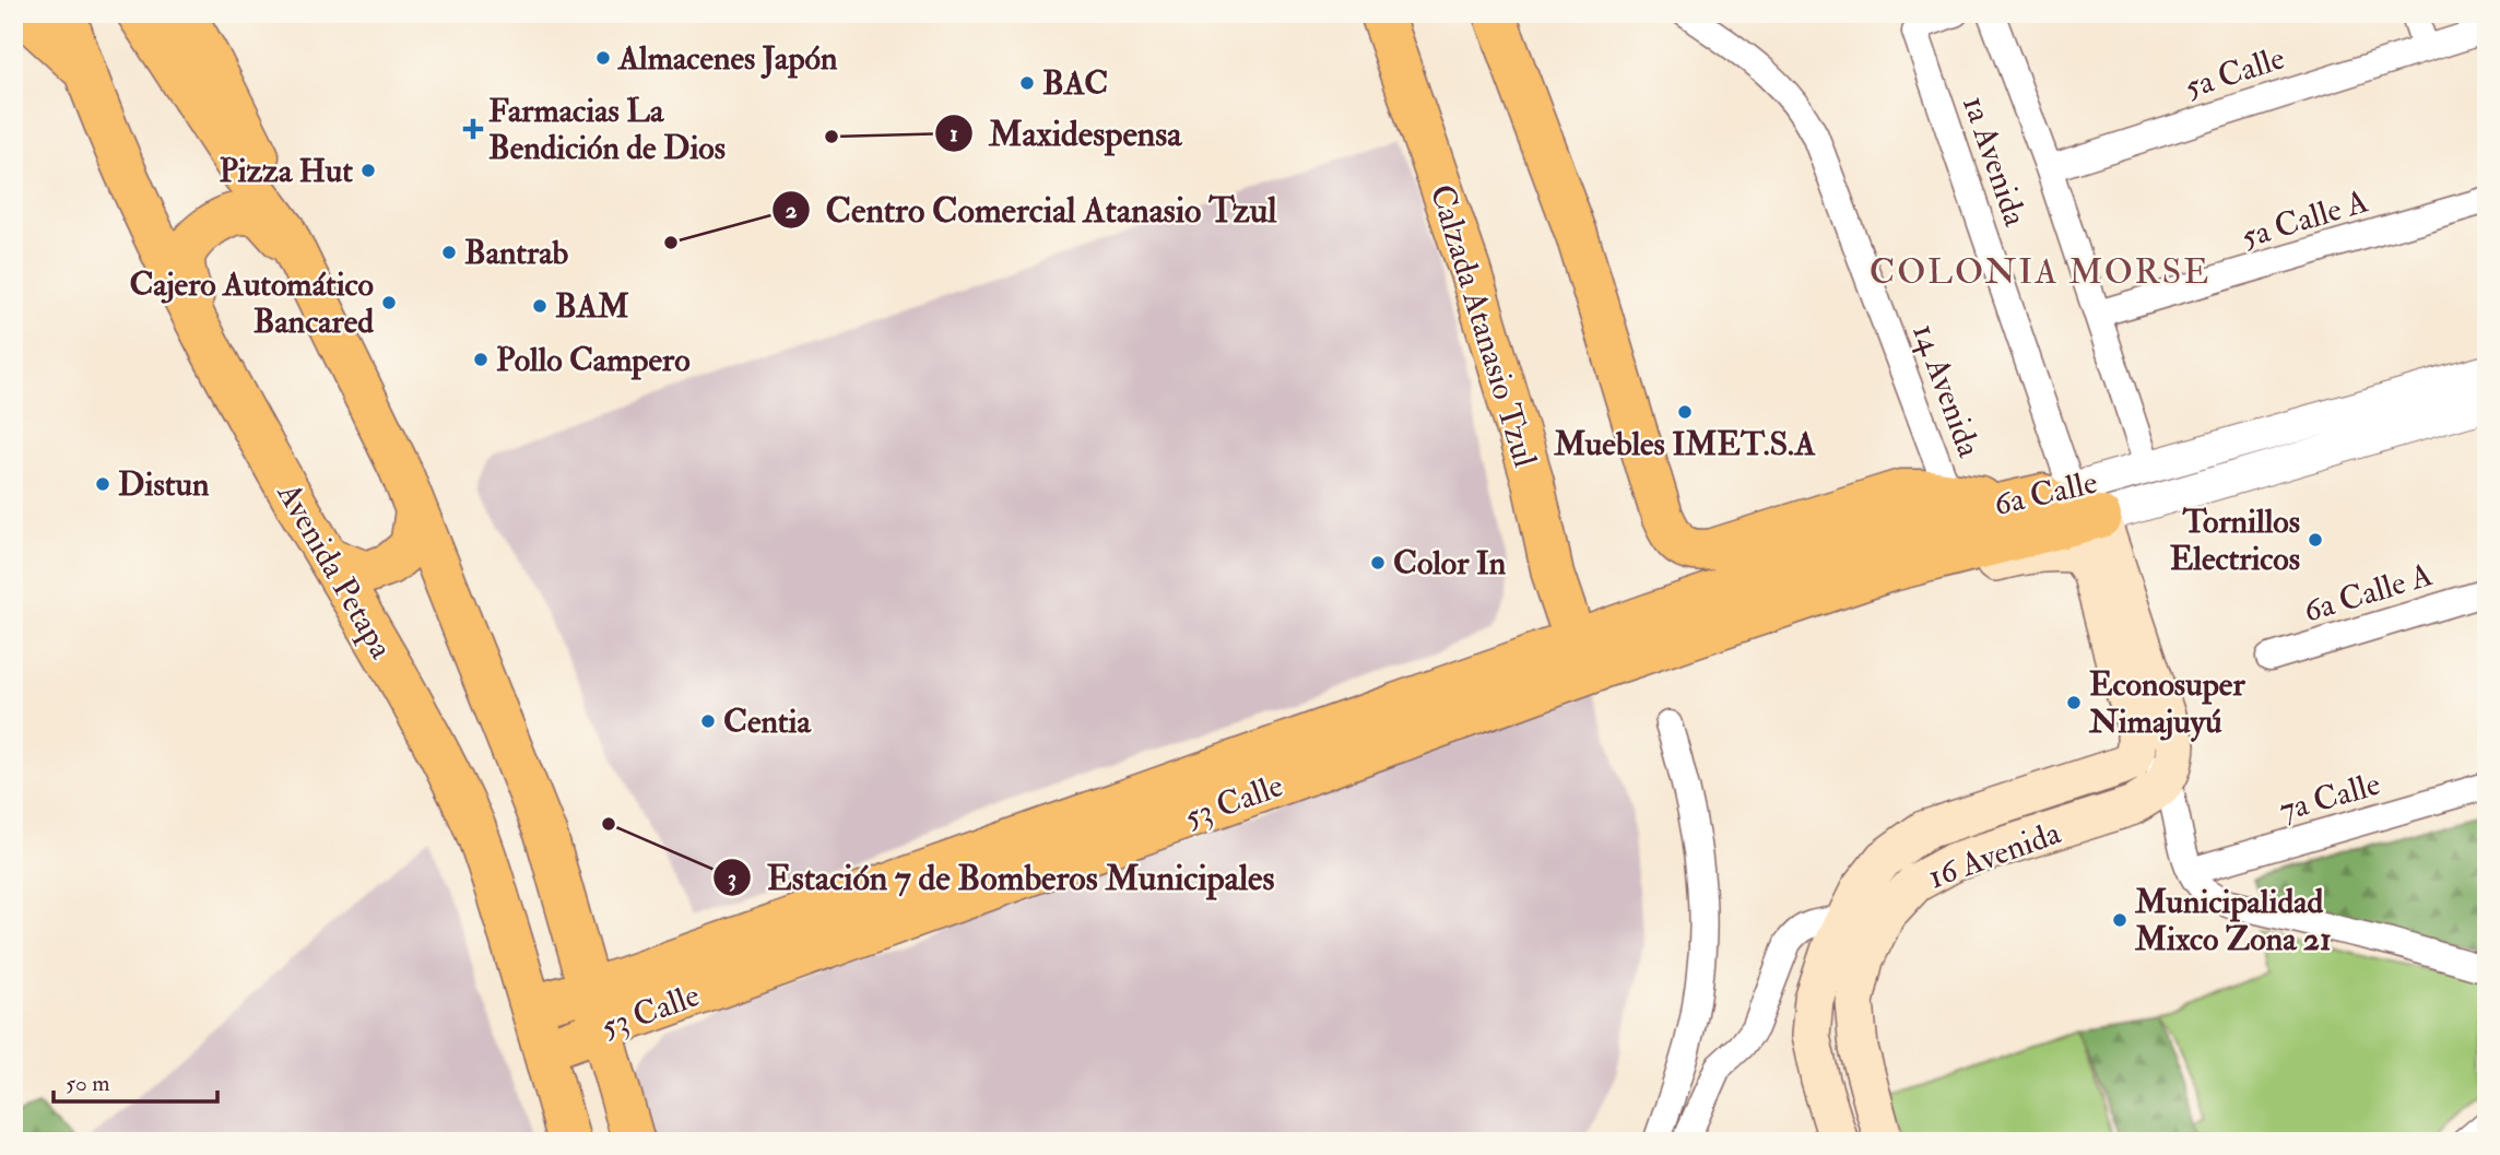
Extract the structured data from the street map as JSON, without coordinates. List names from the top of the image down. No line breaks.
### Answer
{"streets":{"main road":["Calzada Atanasio Tzul","6a Calle","Avenida Petapa","53 Calle","16 Avenida"],"street":["5a Calle","1a Avenida","5a Calle A","14 Avenida","6a Calle A","7a Calle"]},"crossings":[["1a Avenida","6a Calle"],["Calzada Atanasio Tzul","6a Calle"],["Calzada Atanasio Tzul","53 Calle"],["6a Calle","53 Calle"],["Avenida Petapa","53 Calle"]],"districts":["COLONIA MORSE"],"places":{"other":["Almacenes Japón","BAC","Maxidespensa","Pizza Hut","Centro Comercial Atanasio Tzul","Bantrab","Cajero Automático Bancared","BAM","Pollo Campero","Muebles IMET.S.A","Distun","Tornillos Electricos","Color In","Econosuper Nimajuyú","Centia","Estación 7 de Bomberos Municipales","Municipalidad Mixco Zona 21"],"health":["Farmacias La Bendición de Dios"]},"scale_bar":"50 m"}
